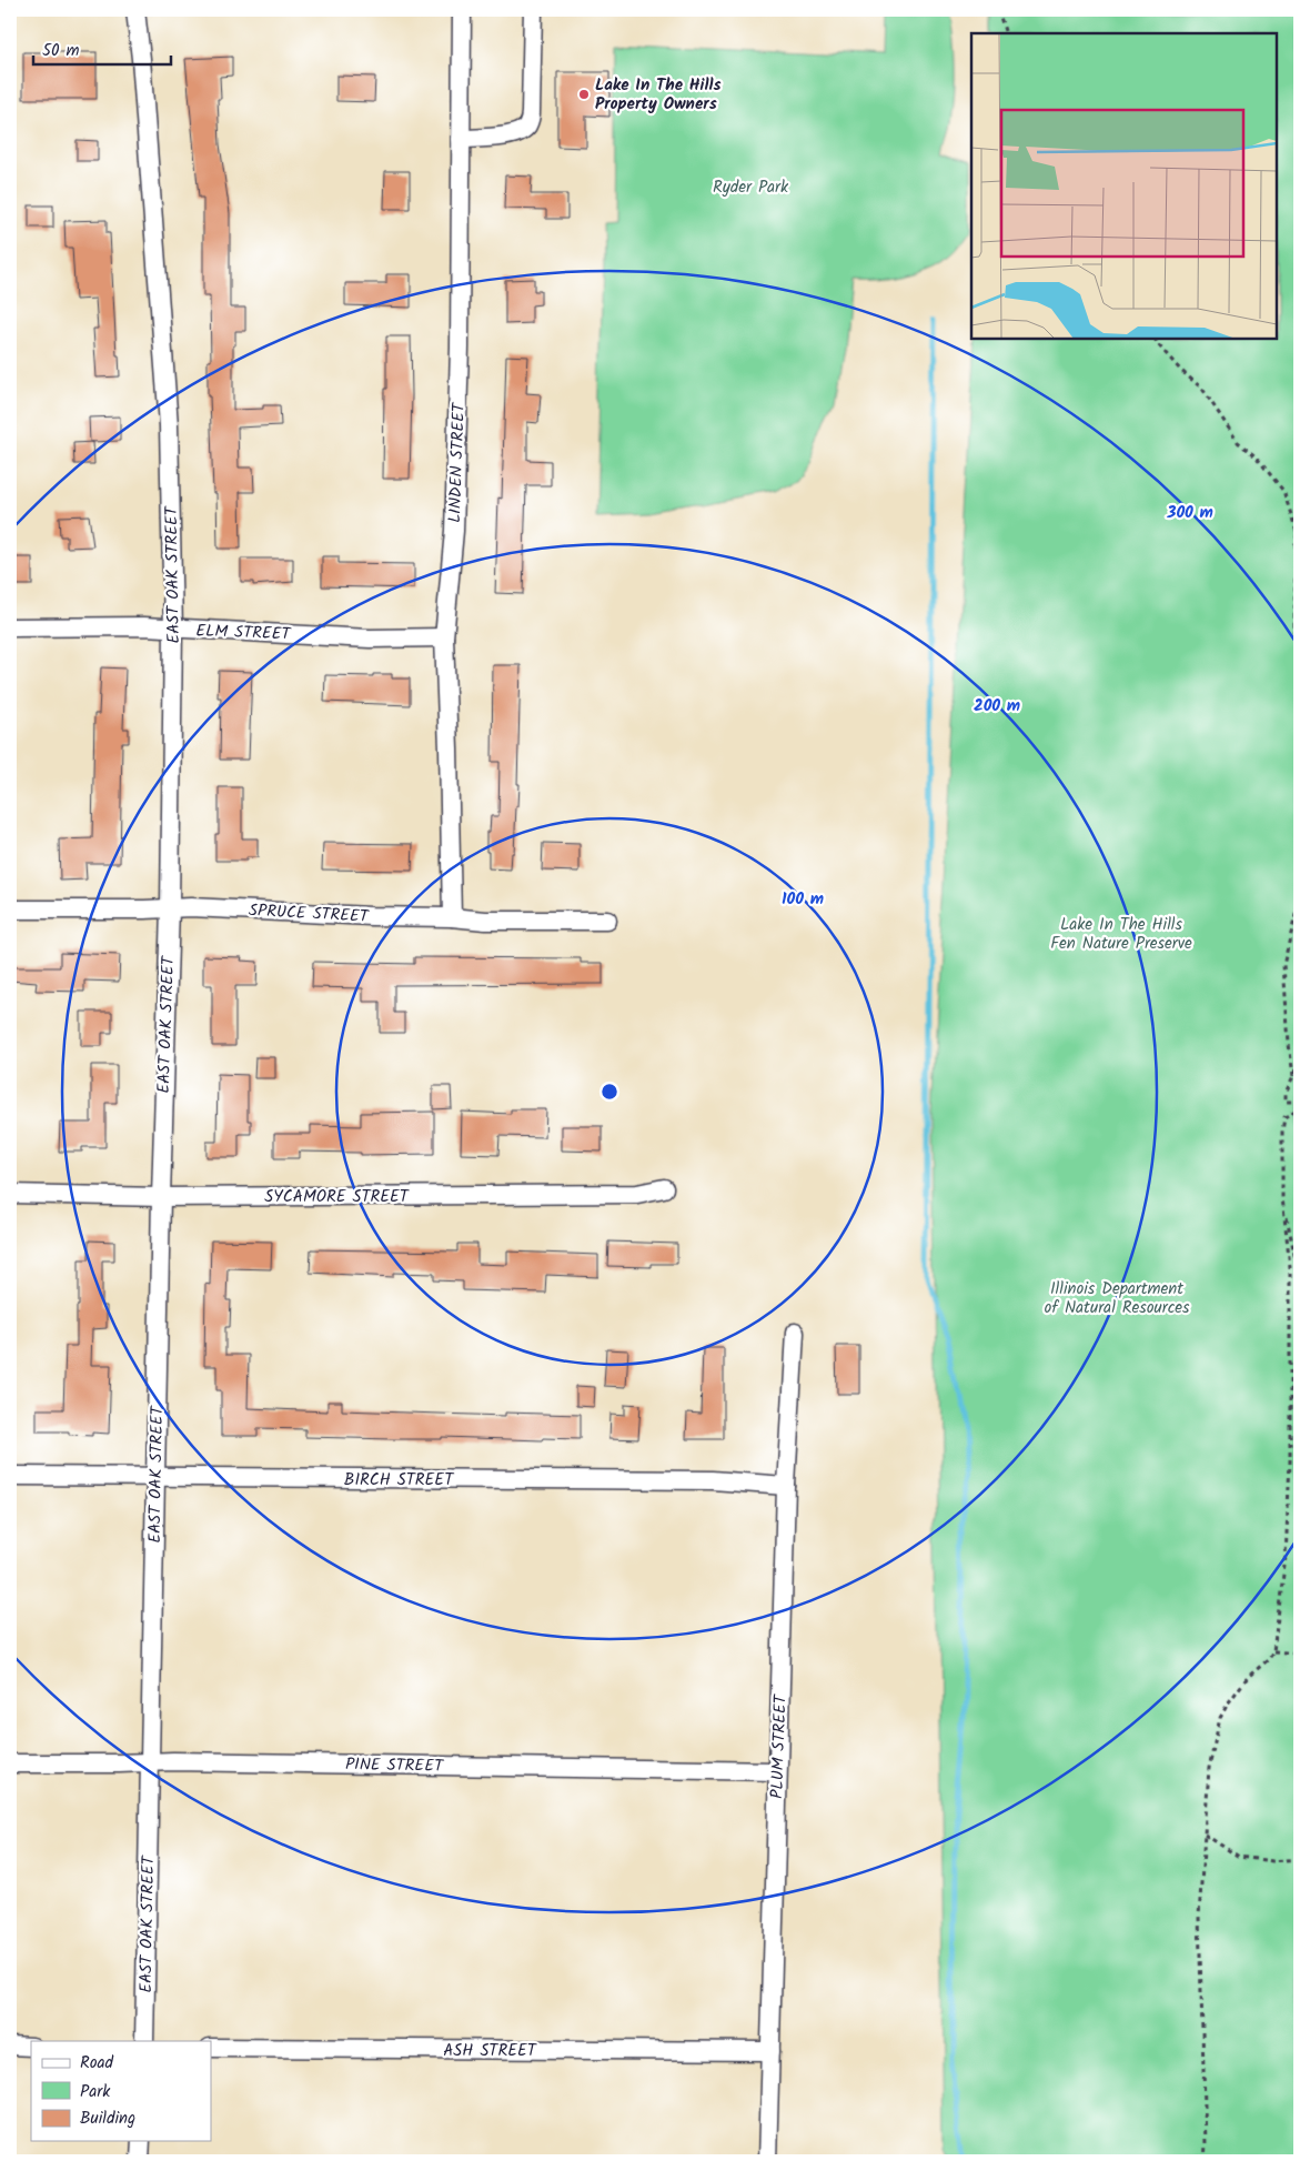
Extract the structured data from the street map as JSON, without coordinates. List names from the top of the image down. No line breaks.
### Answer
{"streets":{"street":["LINDEN STREET","EAST OAK STREET","ELM STREET","SPRUCE STREET","SYCAMORE STREET","BIRCH STREET","PLUM STREET","PINE STREET","ASH STREET"]},"crossings":[["LINDEN STREET","ELM STREET"],["LINDEN STREET","SPRUCE STREET"],["EAST OAK STREET","ELM STREET"],["EAST OAK STREET","SPRUCE STREET"],["EAST OAK STREET","SYCAMORE STREET"],["EAST OAK STREET","BIRCH STREET"],["EAST OAK STREET","PINE STREET"],["BIRCH STREET","PLUM STREET"],["PLUM STREET","PINE STREET"],["PLUM STREET","ASH STREET"]],"parks":["Ryder Park","Lake In The Hills Fen Nature Preserve","Illinois Department of Natural Resources"],"places":["Lake In The Hills Property Owners"],"legend":["Road","Park","Building"],"scale_bar":"50 m","rings":["300 m","200 m","100 m"]}
